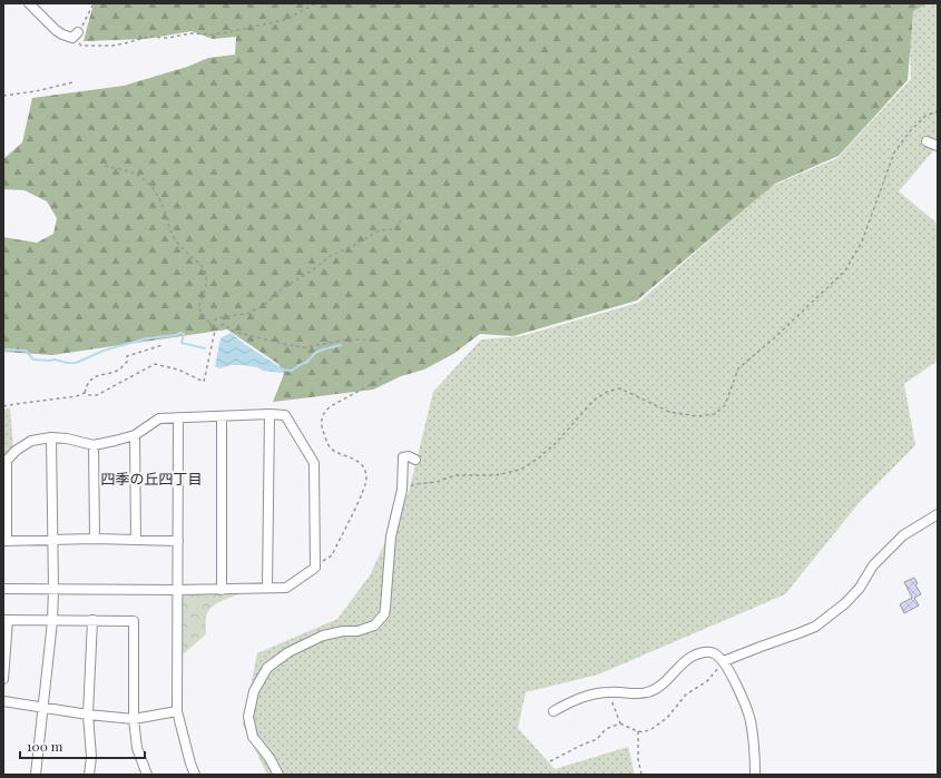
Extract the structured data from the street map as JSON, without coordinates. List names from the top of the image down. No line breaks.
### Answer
{"districts":["四季の丘四丁目"],"scale_bar":"100 m"}
